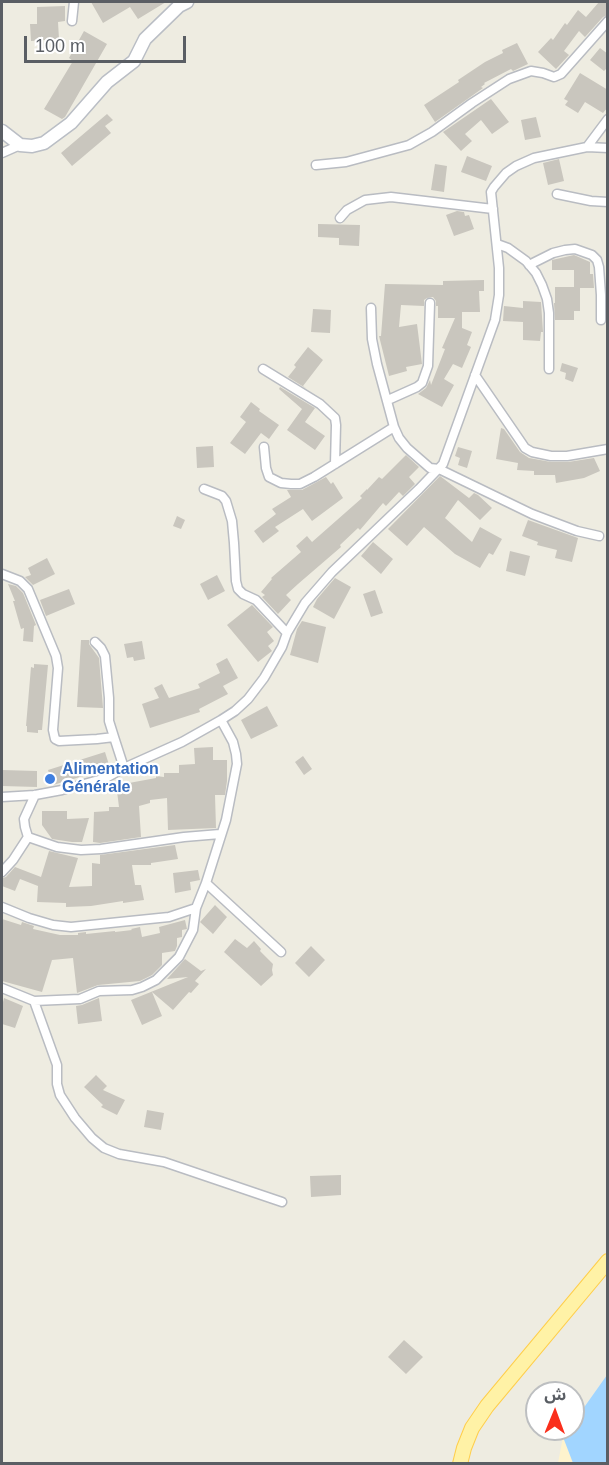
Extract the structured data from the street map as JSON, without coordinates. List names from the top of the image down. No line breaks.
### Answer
{"places":["Alimentation Générale"],"scale_bar":"100 m","north":"top"}
